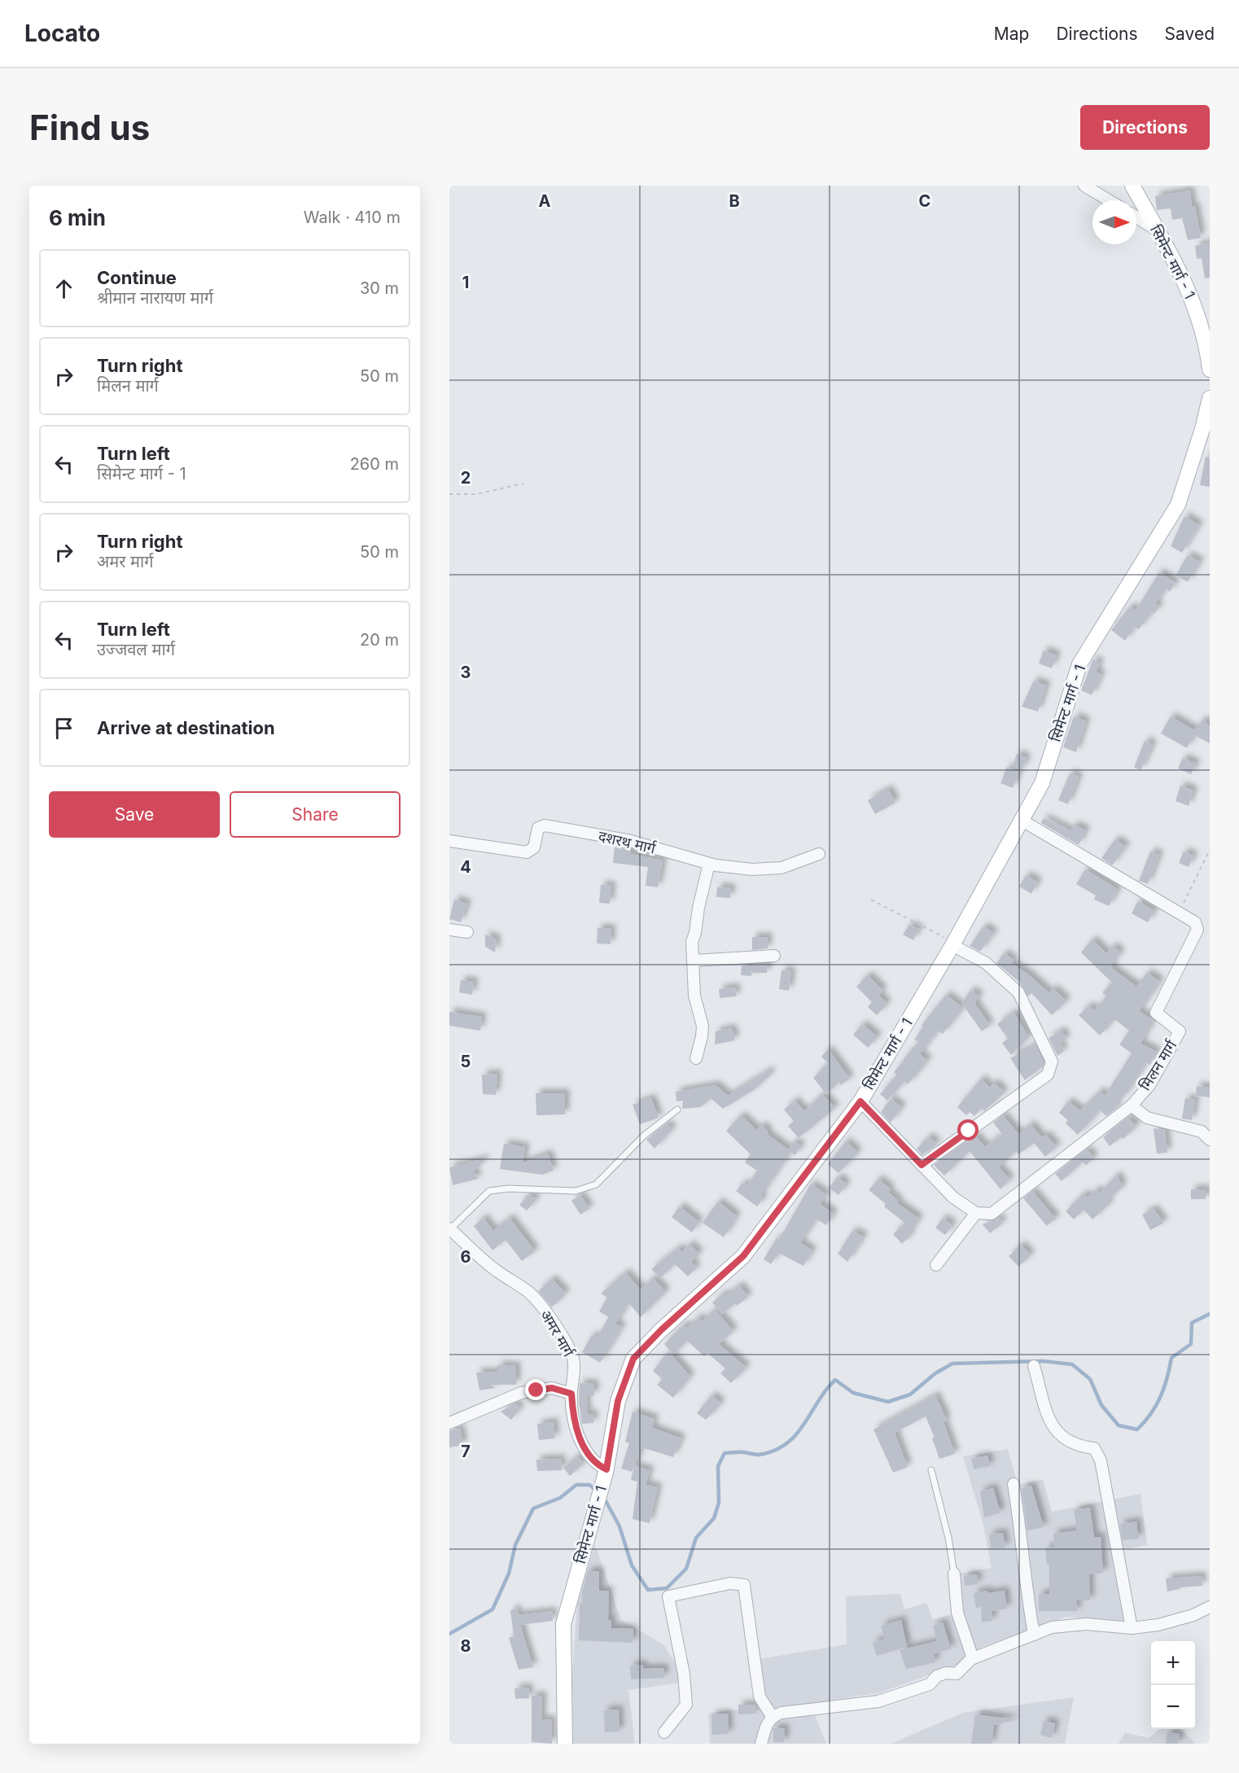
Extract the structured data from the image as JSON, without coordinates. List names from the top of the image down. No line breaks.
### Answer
{"streets":{"street":["सिमेन्ट मार्ग - 1","दशरथ मार्ग","मिलन मार्ग","अमर मार्ग"]},"crossings":[["सिमेन्ट मार्ग - 1","मिलन मार्ग"],["सिमेन्ट मार्ग - 1","अमर मार्ग"]],"north":"right","page":{"header":"Locato","nav":["Map","Directions","Saved"],"buttons":["Directions",["Save","Share"]],"title":"Find us","heading":["6 min","Walk · 410 m"],"list":[["Continue","श्रीमान नारायण मार्ग","30 m"],["Turn right","मिलन मार्ग","50 m"],["Turn left","सिमेन्ट मार्ग - 1","260 m"],["Turn right","अमर मार्ग","50 m"],["Turn left","उज्जवल मार्ग","20 m"],"Arrive at destination"],"map_buttons":["+","−"]},"grid":{"columns":["A","B","C"],"rows":["1","2","3","4","5","6","7","8"]}}
